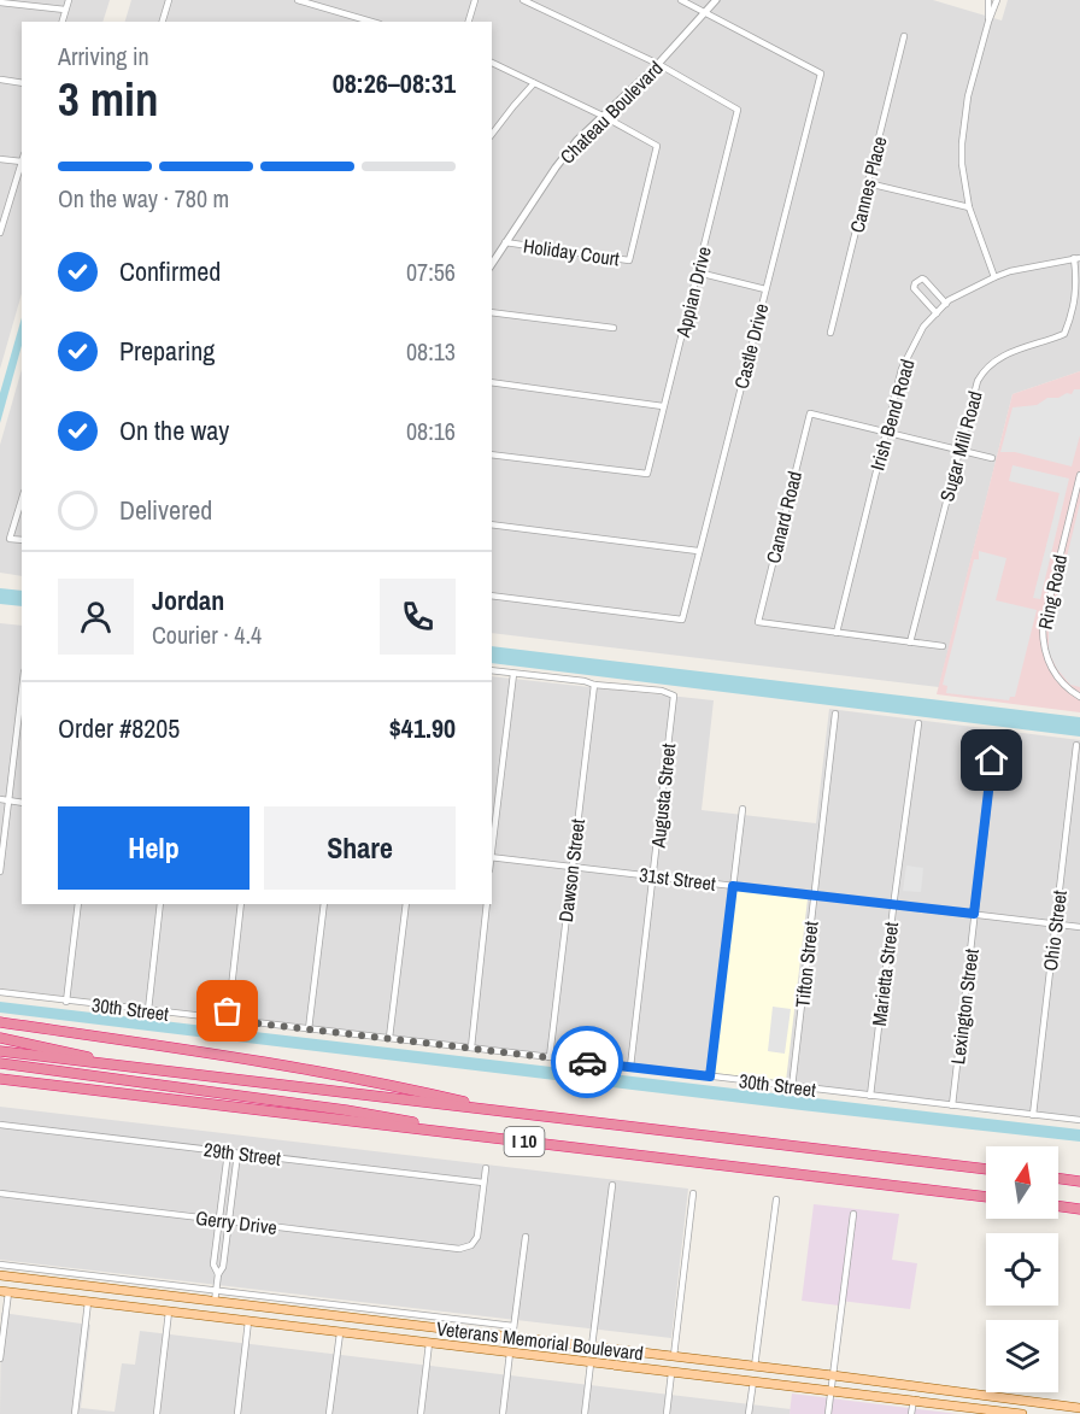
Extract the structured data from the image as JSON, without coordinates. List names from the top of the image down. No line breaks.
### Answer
{"streets":{"highway":["I 10"],"main road":["Veterans Memorial Boulevard"],"street":["Chateau Boulevard","Cannes Place","Holiday Court","Appian Drive","Castle Drive","Irish Bend Road","Sugar Mill Road","Canard Road","Ring Road","Augusta Street","Dawson Street","31st Street","Ohio Street","Tifton Street","Marietta Street","Lexington Street","30th Street","29th Street","Gerry Drive"]},"crossings":[["Chateau Boulevard","Holiday Court"],["Chateau Boulevard","Appian Drive"],["Chateau Boulevard","Castle Drive"],["Irish Bend Road","Sugar Mill Road"],["Irish Bend Road","Canard Road"],["Augusta Street","Dawson Street"],["Augusta Street","31st Street"],["Augusta Street","30th Street"],["Dawson Street","31st Street"],["Dawson Street","30th Street"],["31st Street","Ohio Street"],["31st Street","Tifton Street"],["31st Street","Marietta Street"],["31st Street","Lexington Street"],["Ohio Street","30th Street"],["Tifton Street","30th Street"],["Marietta Street","30th Street"],["Lexington Street","30th Street"],["29th Street","Gerry Drive"]],"north":"top","page":{"heading":["3 min","Arriving in","08:26–08:31"],"panel":["Jordan","Courier · 4.4","Order #8205","$41.90"],"bar":"On the way · 780 m","list":[["Confirmed","07:56"],["Preparing","08:13"],["On the way","08:16"],"Delivered"],"buttons":["Help","Share"]}}
